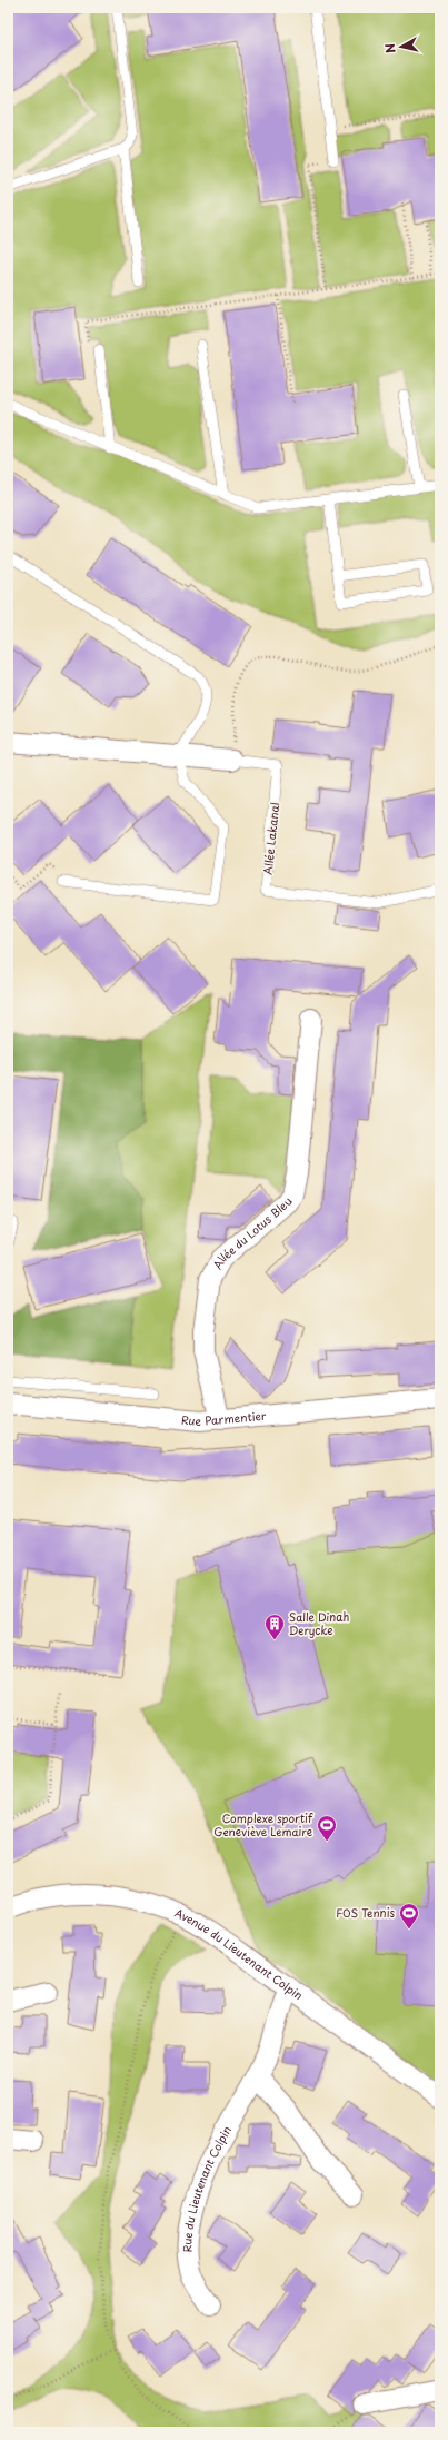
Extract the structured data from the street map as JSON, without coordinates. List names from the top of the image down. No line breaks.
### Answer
{"streets":{"street":["Allée Lakanal","Allée du Lotus Bleu","Rue Parmentier","Avenue du Lieutenant Colpin","Rue du Lieutenant Colpin"]},"crossings":[["Allée du Lotus Bleu","Rue Parmentier"],["Avenue du Lieutenant Colpin","Rue du Lieutenant Colpin"]],"places":{"building":["Salle Dinah Derycke"],"sports":["Complexe sportif Geneviève Lemaire","FOS Tennis"]},"north":"left"}
